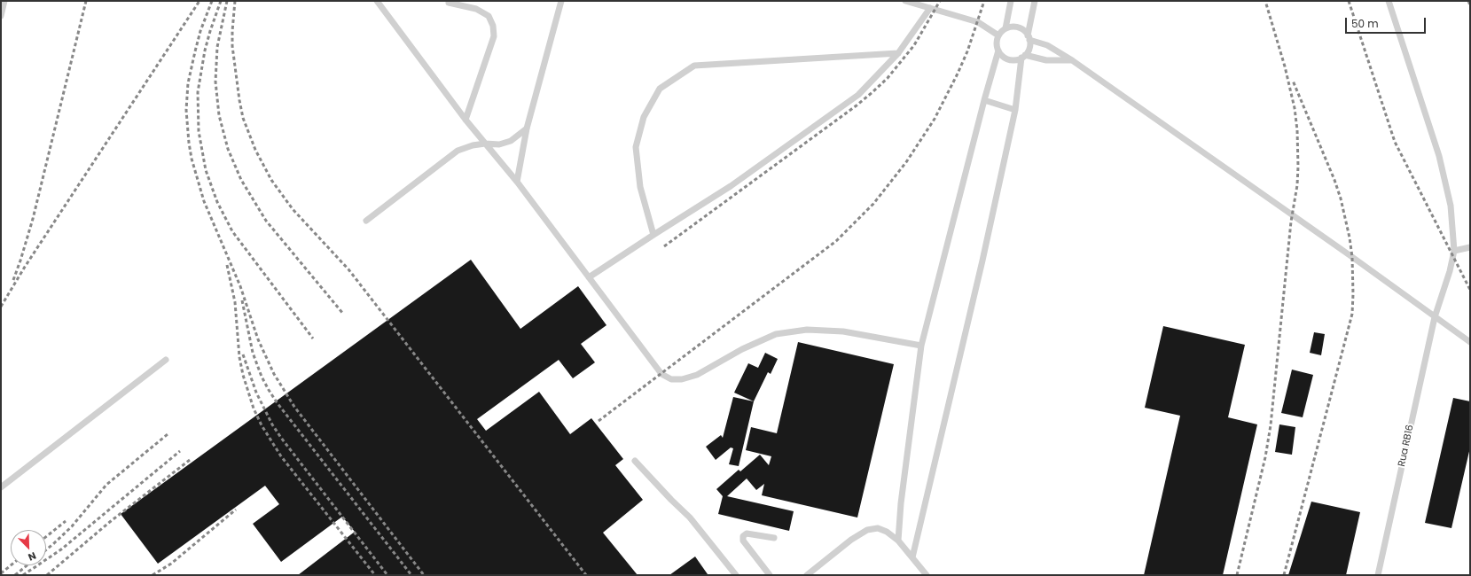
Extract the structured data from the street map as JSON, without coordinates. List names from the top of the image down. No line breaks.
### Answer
{"streets":{"lane":["Rua RB16"]},"scale_bar":"50 m","north":"bottom right"}
